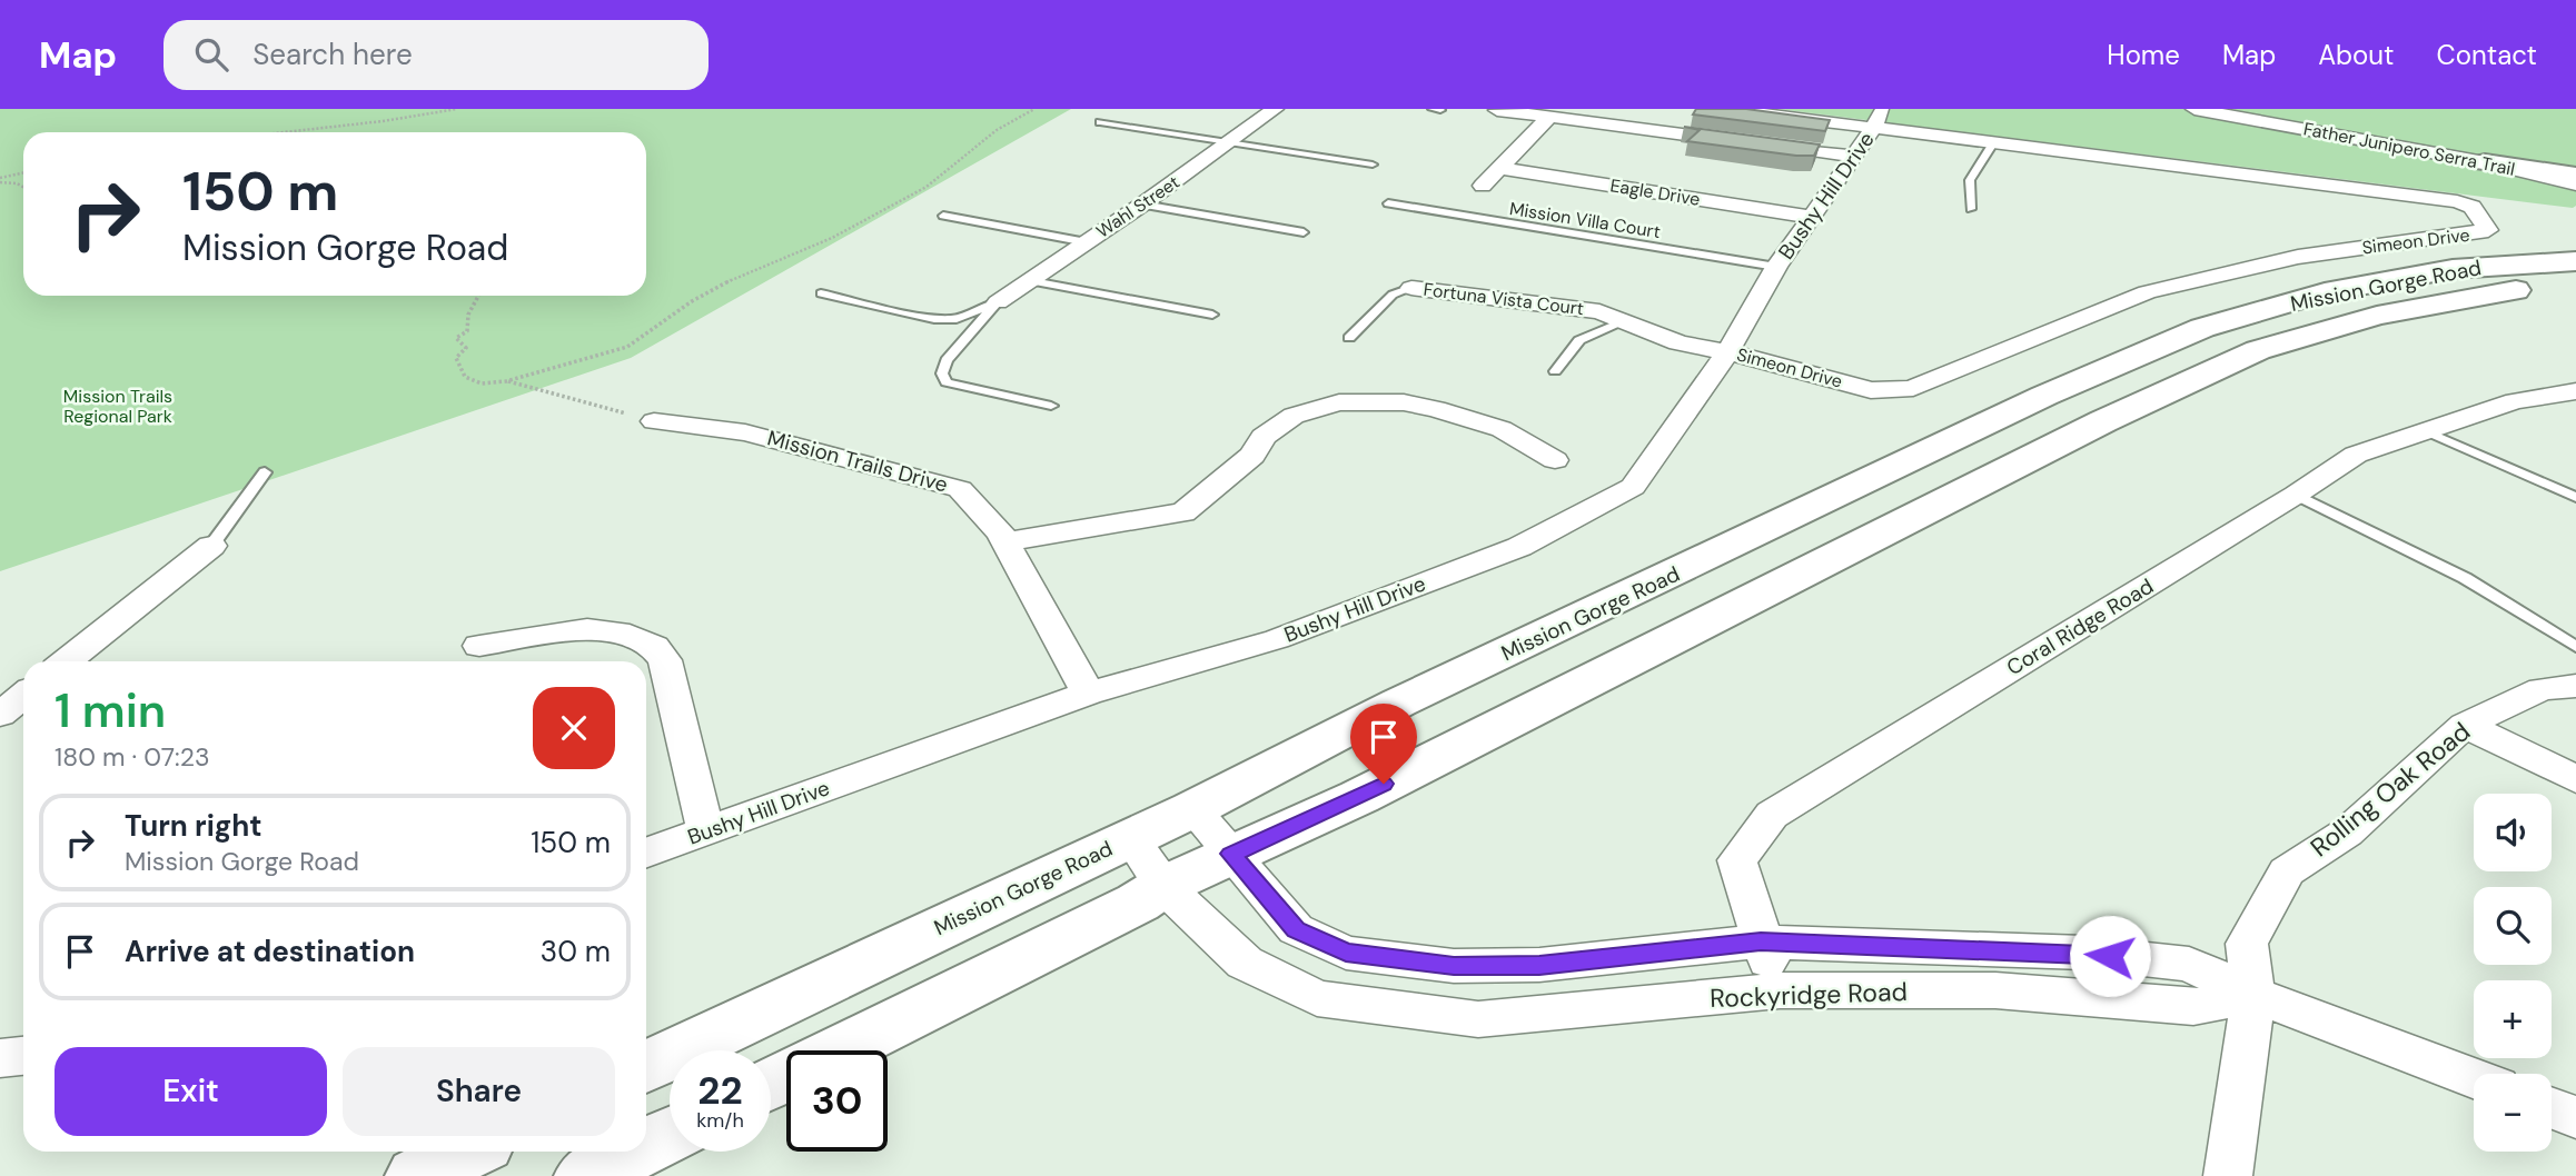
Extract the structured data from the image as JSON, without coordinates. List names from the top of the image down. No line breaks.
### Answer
{"streets":{"main road":["Mission Gorge Road"],"street":["Father Junipero Serra Trail","Eagle Drive","Bushy Hill Drive","Wahl Street","Simeon Drive","Fortuna Vista Court","Mission Trails Drive","Coral Ridge Road","Rolling Oak Road","Rockyridge Road"],"lane":["Mission Villa Court"]},"crossings":[["Eagle Drive","Bushy Hill Drive"],["Bushy Hill Drive","Mission Villa Court"],["Bushy Hill Drive","Simeon Drive"],["Bushy Hill Drive","Fortuna Vista Court"],["Bushy Hill Drive","Mission Trails Drive"],["Simeon Drive","Fortuna Vista Court"],["Mission Gorge Road","Rockyridge Road"],["Coral Ridge Road","Rockyridge Road"],["Rolling Oak Road","Rockyridge Road"]],"parks":["Mission Trails Regional Park"],"page":{"header":"Map","search":"Search here","nav":["Home","Map","About","Contact"],"turn":["150 m","Mission Gorge Road"],"heading":["1 min","180 m · 07:23"],"map_buttons":["+","−"],"list":[{"name":"Turn right","note":"Mission Gorge Road","value":"150 m"},{"name":"Arrive at destination","value":"30 m"}],"buttons":["Exit","Share"],"speed":"22 km/h","limit":"30"}}
